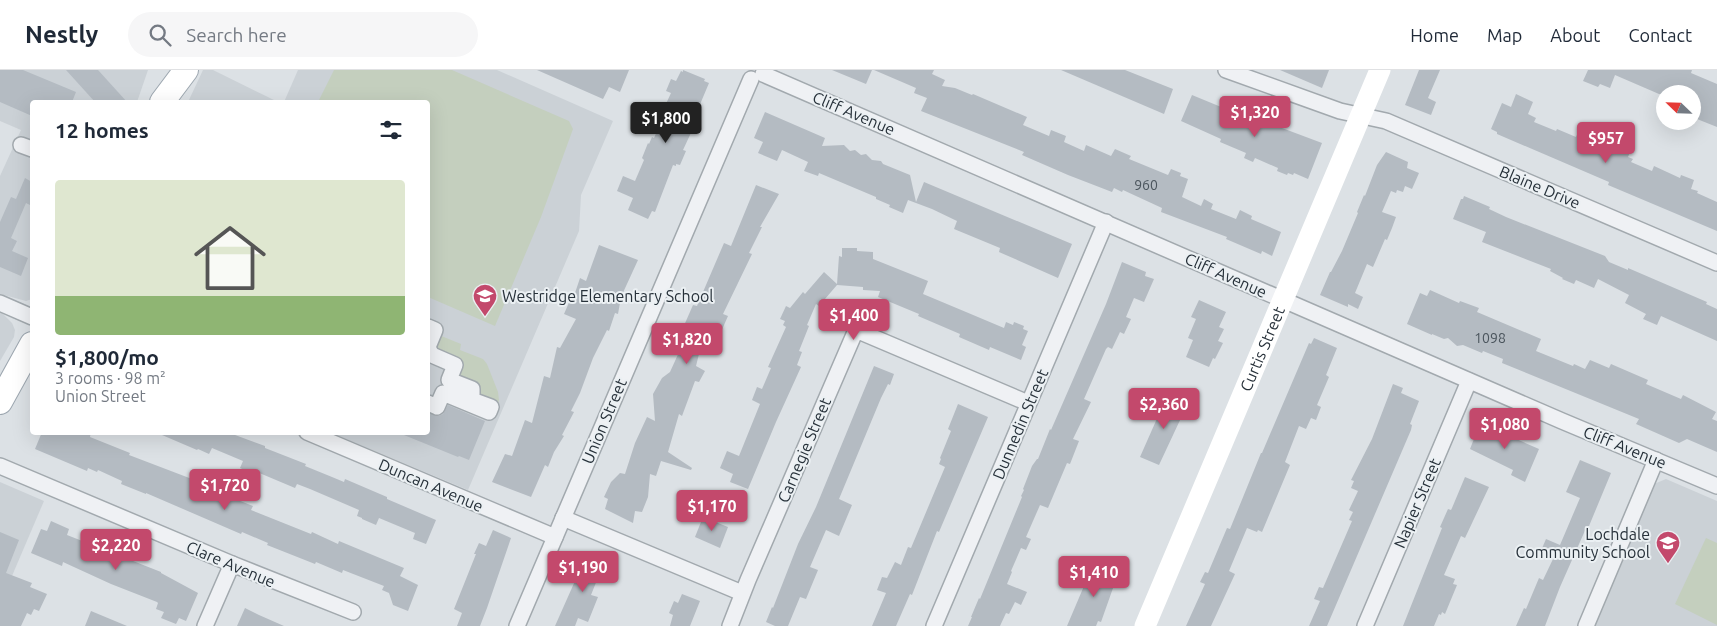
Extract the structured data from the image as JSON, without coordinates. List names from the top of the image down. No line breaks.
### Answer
{"streets":{"street":["Cliff Avenue","Blaine Drive","Curtis Street","Union Street","Dunnedin Street","Carnegie Street","Duncan Avenue","Napier Street","Clare Avenue"]},"crossings":[["Cliff Avenue","Curtis Street"],["Cliff Avenue","Union Street"],["Cliff Avenue","Dunnedin Street"],["Cliff Avenue","Napier Street"],["Blaine Drive","Curtis Street"],["Union Street","Duncan Avenue"],["Dunnedin Street","Carnegie Street"]],"places":{"school or university":["Westridge Elementary School","Lochdale Community School"]},"house_numbers":["960","1098"],"north":"top left","page":{"header":"Nestly","search":"Search here","nav":["Home","Map","About","Contact"],"price":["$1,320","$1,800","$957","$1,400","$1,820","$2,360","$1,080","$1,720","$1,170","$2,220","$1,190","$1,410"],"heading":"12 homes","list":[{"name":"$1,800/mo","note":"3 rooms · 98 m² · Union Street"}]}}
